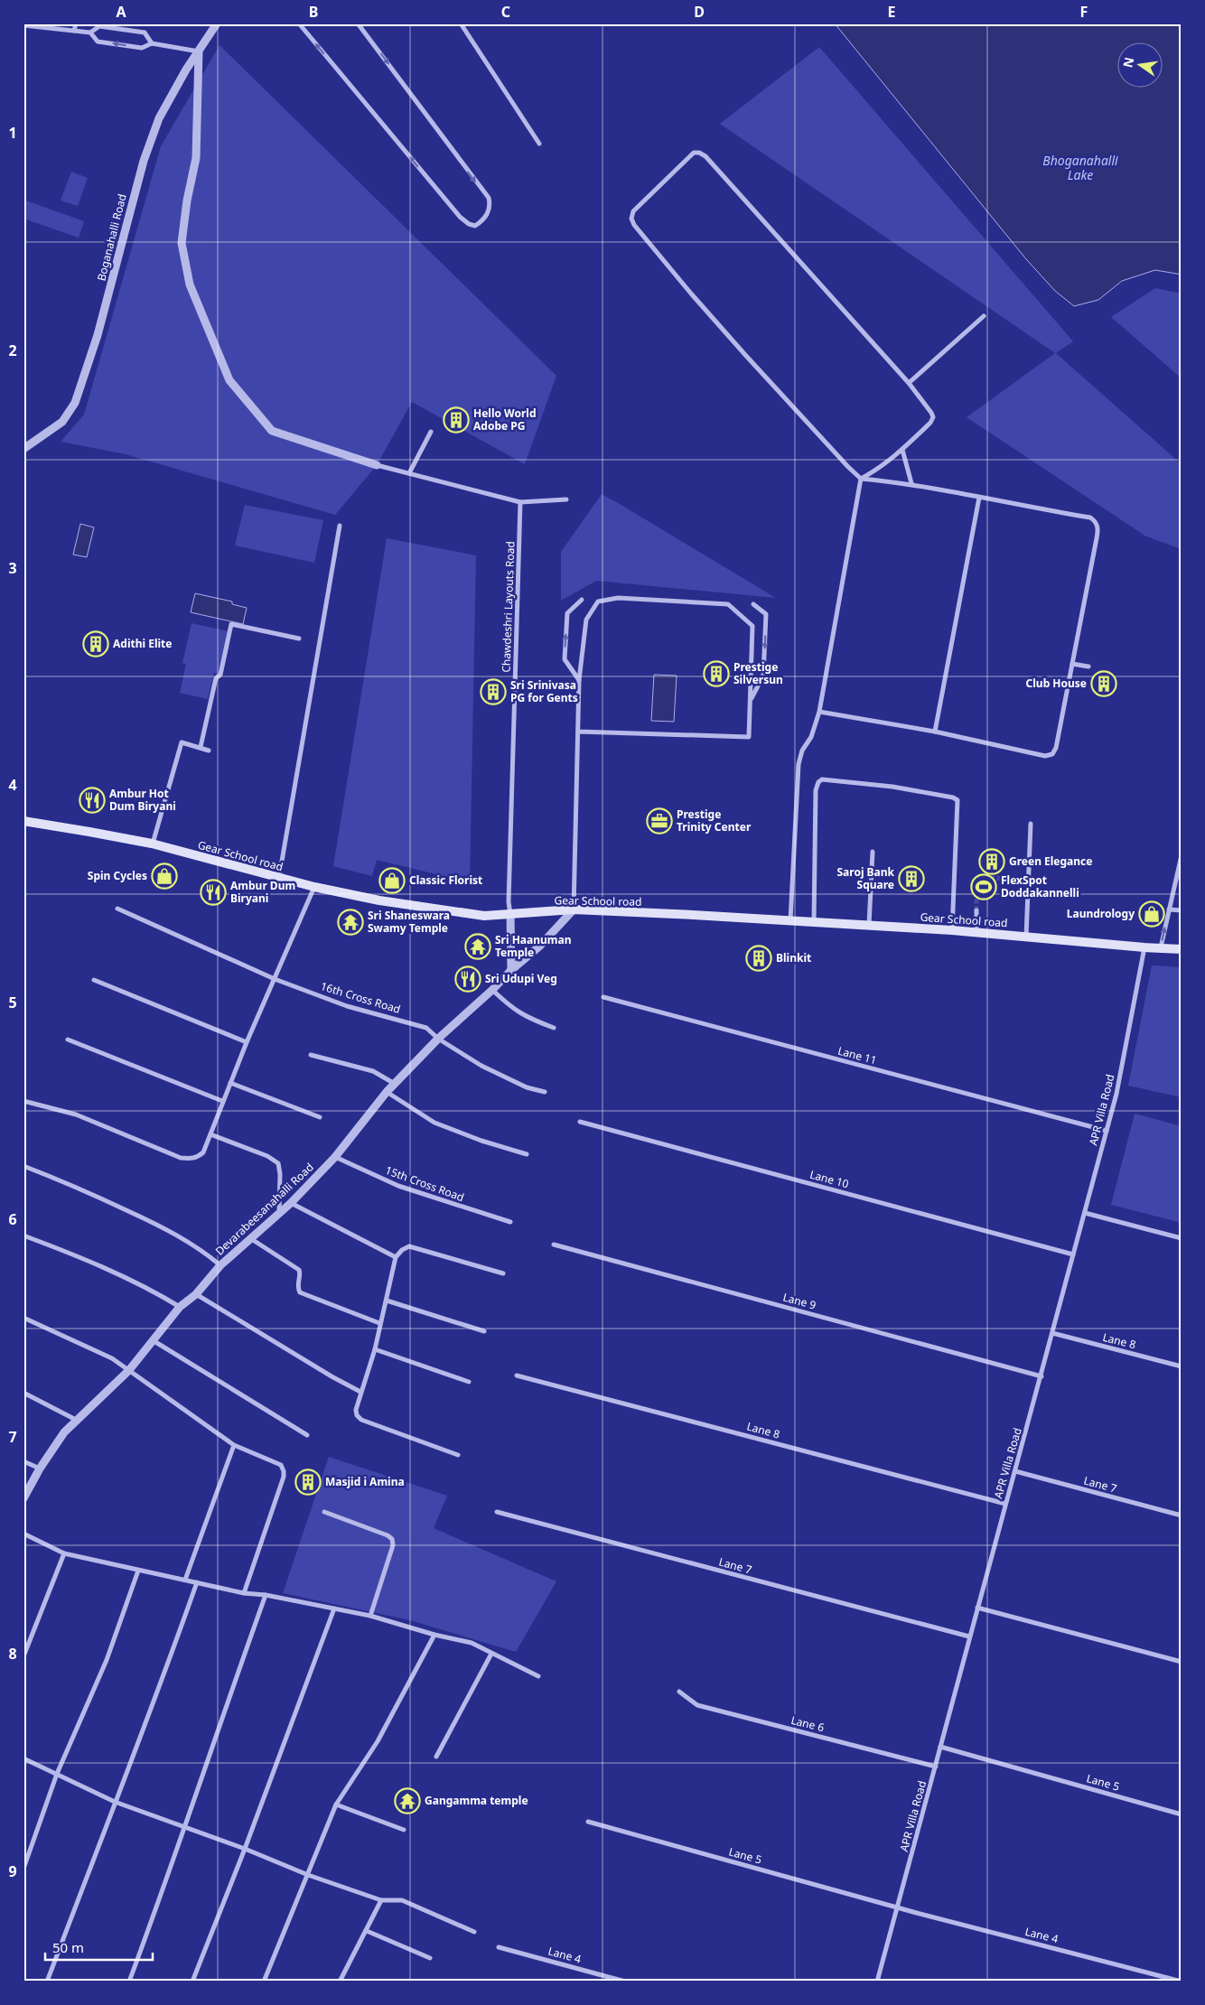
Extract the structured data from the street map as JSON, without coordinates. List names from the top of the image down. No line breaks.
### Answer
{"streets":{"main road":["Gear School road"],"street":["Boganahalli Road","Chawdeshri Layouts Road","16th Cross Road","Lane 11","APR Villa Road","Lane 10","15th Cross Road","Devarabeesanahalli Road","Lane 9","Lane 8","Lane 7","Lane 6","Lane 5","Lane 4"]},"crossings":[["Chawdeshri Layouts Road","Gear School road"],["Gear School road","APR Villa Road"],["Gear School road","Devarabeesanahalli Road"],["16th Cross Road","Devarabeesanahalli Road"],["Lane 11","APR Villa Road"],["APR Villa Road","Lane 10"],["APR Villa Road","Lane 9"],["APR Villa Road","Lane 8"],["APR Villa Road","Lane 7"],["APR Villa Road","Lane 6"],["APR Villa Road","Lane 5"],["APR Villa Road","Lane 4"],["15th Cross Road","Devarabeesanahalli Road"],["Lane 5","Lane 4"]],"water":["Bhoganahalli Lake"],"places":{"building":["Hello World Adobe PG","Adithi Elite","Prestige Silversun","Club House","Sri Srinivasa PG for Gents","Green Elegance","Saroj Bank Square","Blinkit","Masjid i Amina"],"restaurant":["Ambur Hot Dum Biryani","Ambur Dum Biryani","Sri Udupi Veg"],"office":["Prestige Trinity Center"],"shop":["Spin Cycles","Classic Florist","Laundrology"],"sports":["FlexSpot Doddakannelli"],"temple":["Sri Shaneswara Swamy Temple","Sri Haanuman Temple","Gangamma temple"]},"scale_bar":"50 m","north":"left","grid":{"columns":["A","B","C","D","E","F"],"rows":["1","2","3","4","5","6","7","8","9"]}}
